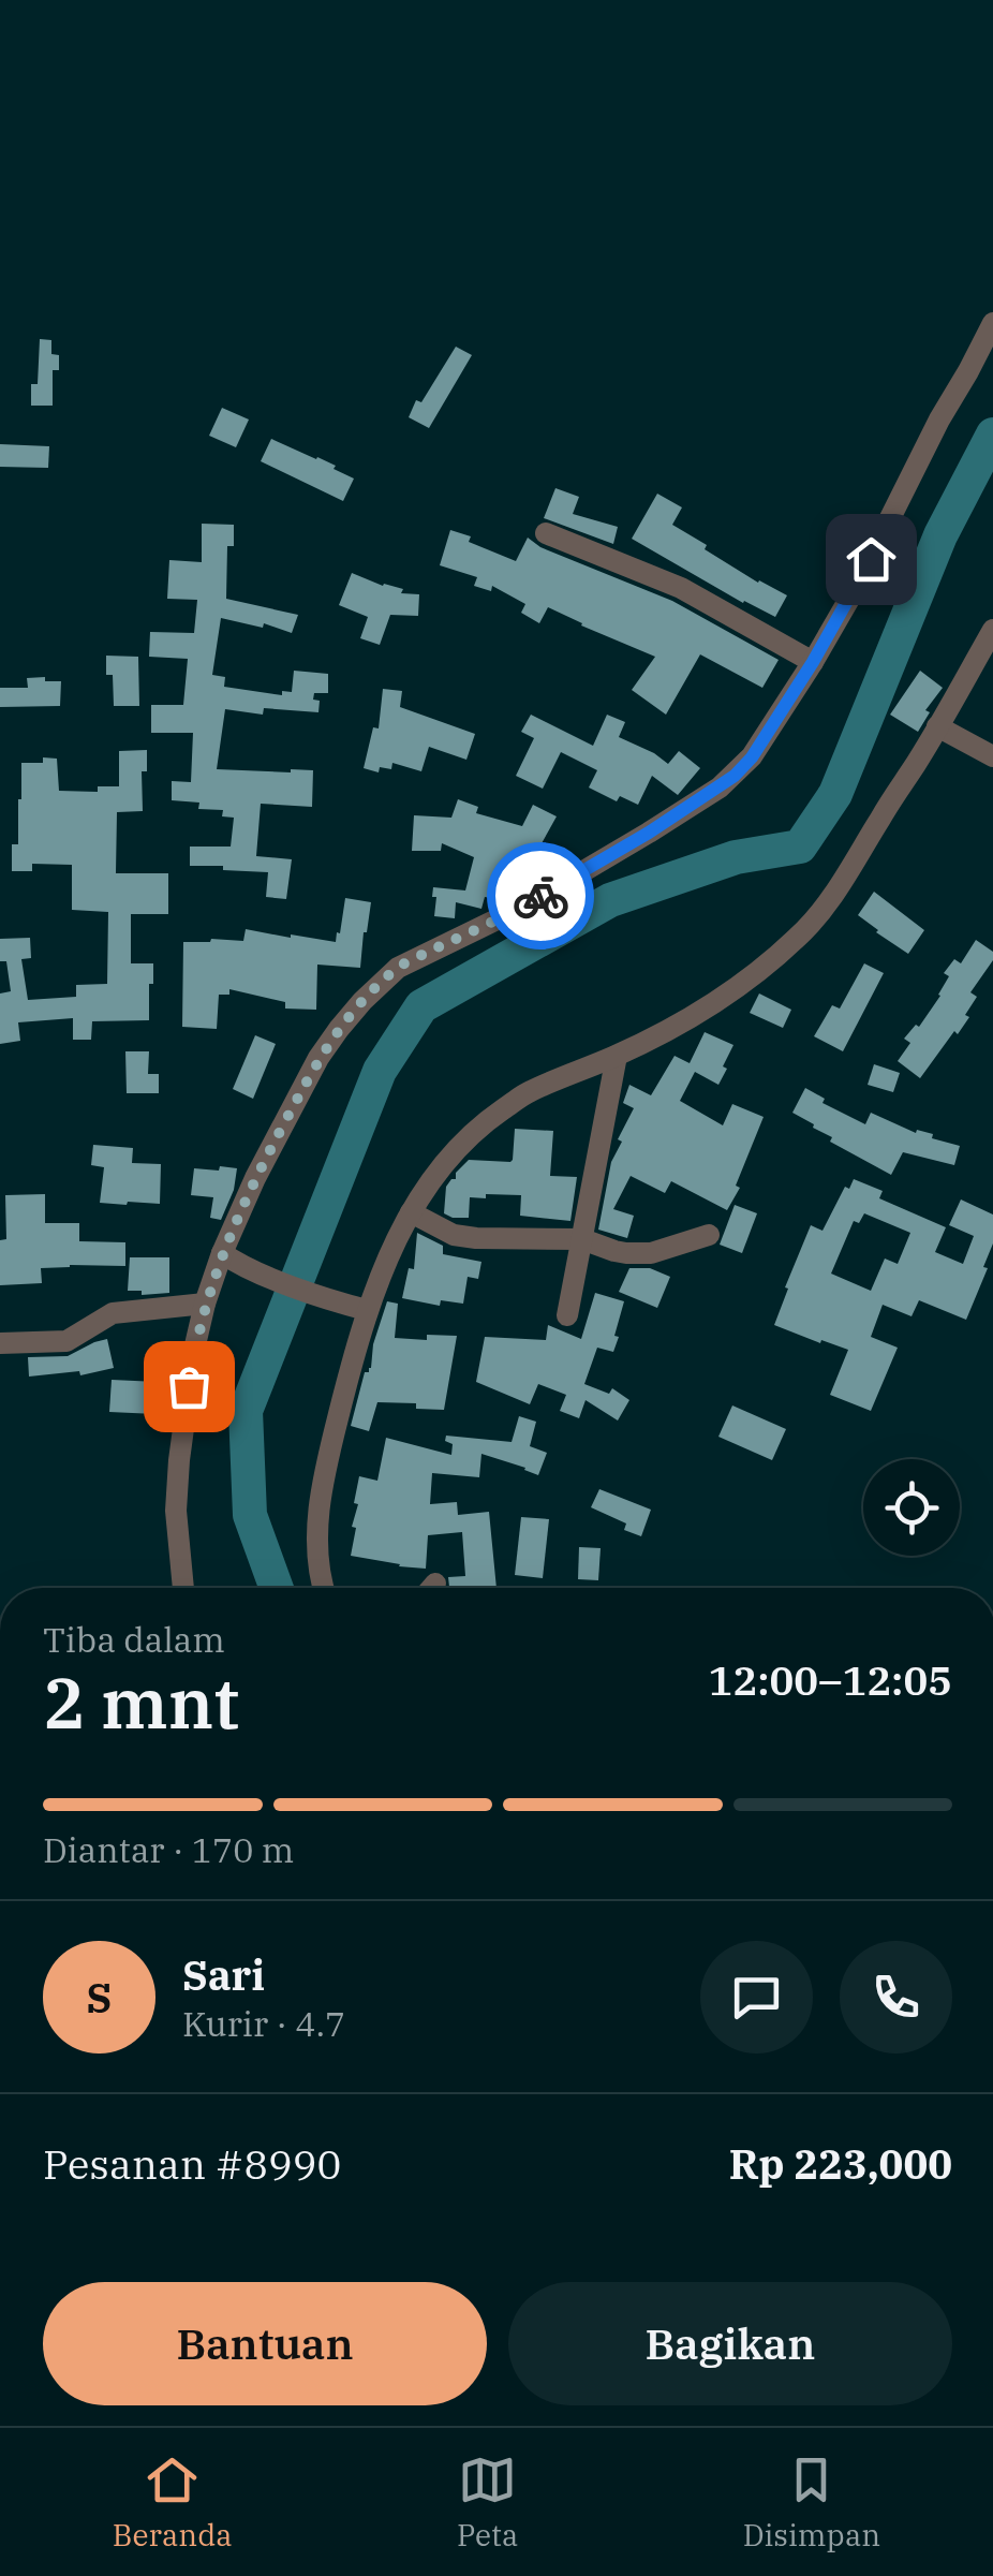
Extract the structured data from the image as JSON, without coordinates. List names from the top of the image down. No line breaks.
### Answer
{"page":{"heading":["2 mnt","Tiba dalam","12:00–12:05"],"panel":["Sari","Kurir · 4.7","Pesanan #8990","Rp 223,000"],"bar":"Diantar · 170 m","round":"S","buttons":["Bantuan","Bagikan"],"tabs":["Beranda","Peta","Disimpan"]}}
